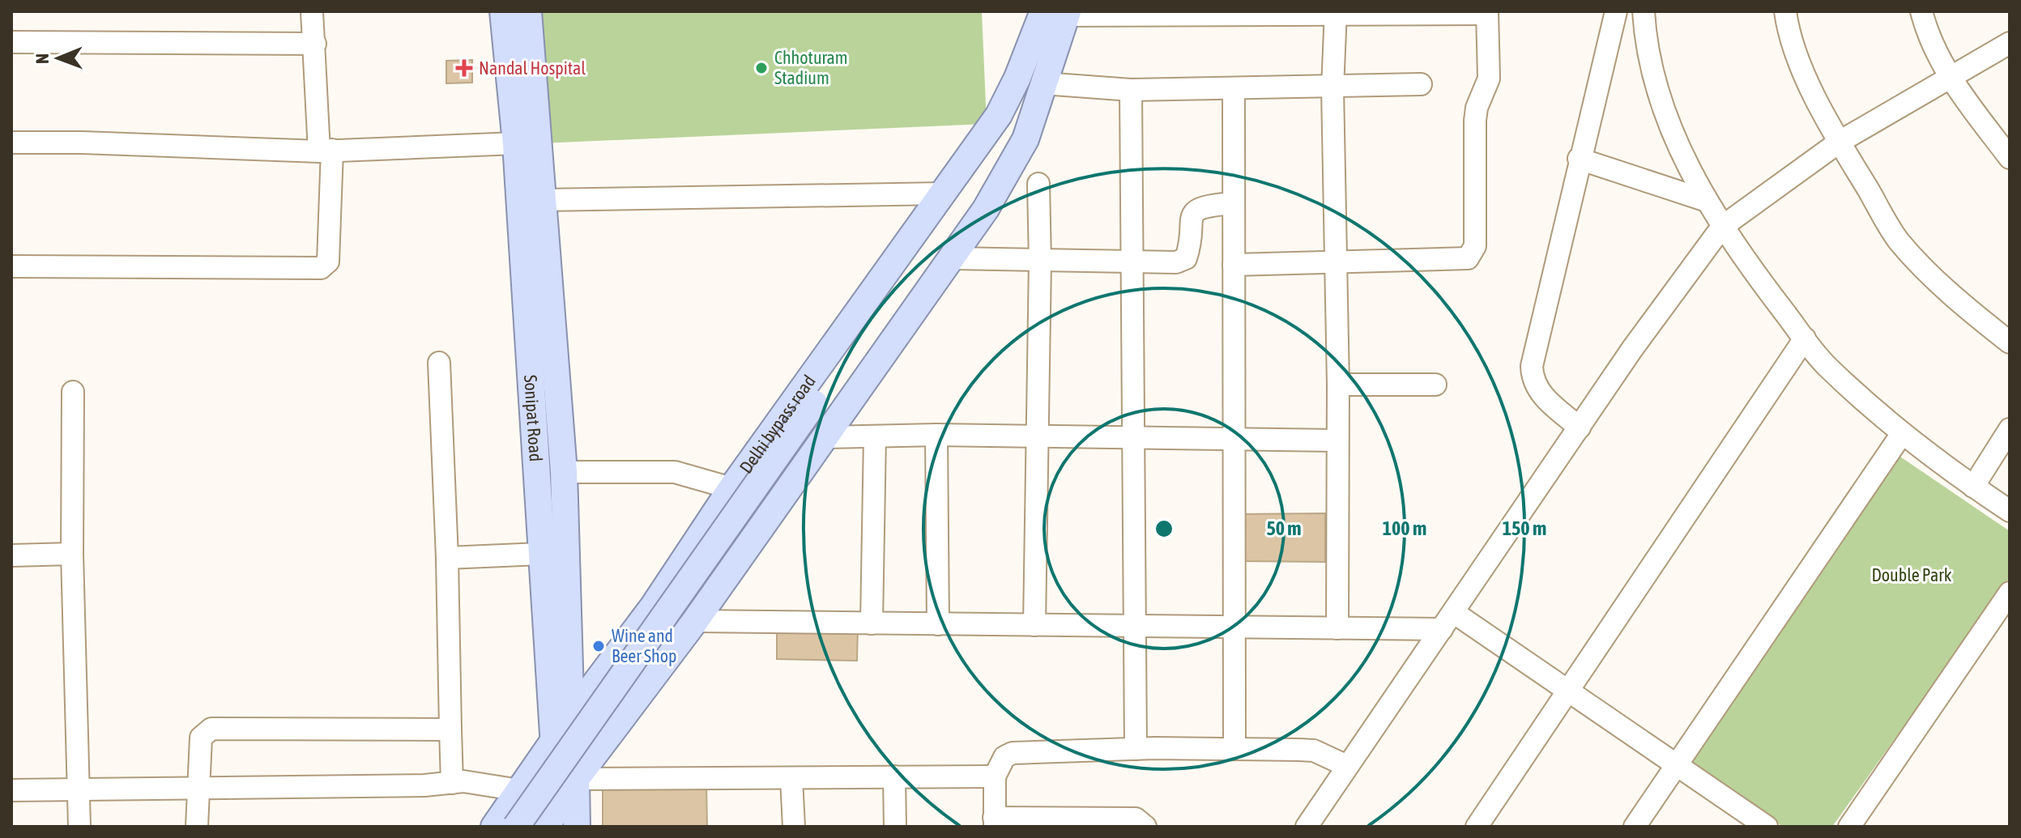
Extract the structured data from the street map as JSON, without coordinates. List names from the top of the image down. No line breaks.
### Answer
{"streets":{"main road":["Sonipat Road","Delhi bypass road"]},"crossings":[["Sonipat Road","Delhi bypass road"]],"parks":["Double Park"],"places":{"health":["Nandal Hospital"],"other":["Chhoturam Stadium","Wine and Beer Shop"]},"north":"left","rings":["50 m","100 m","150 m"]}
